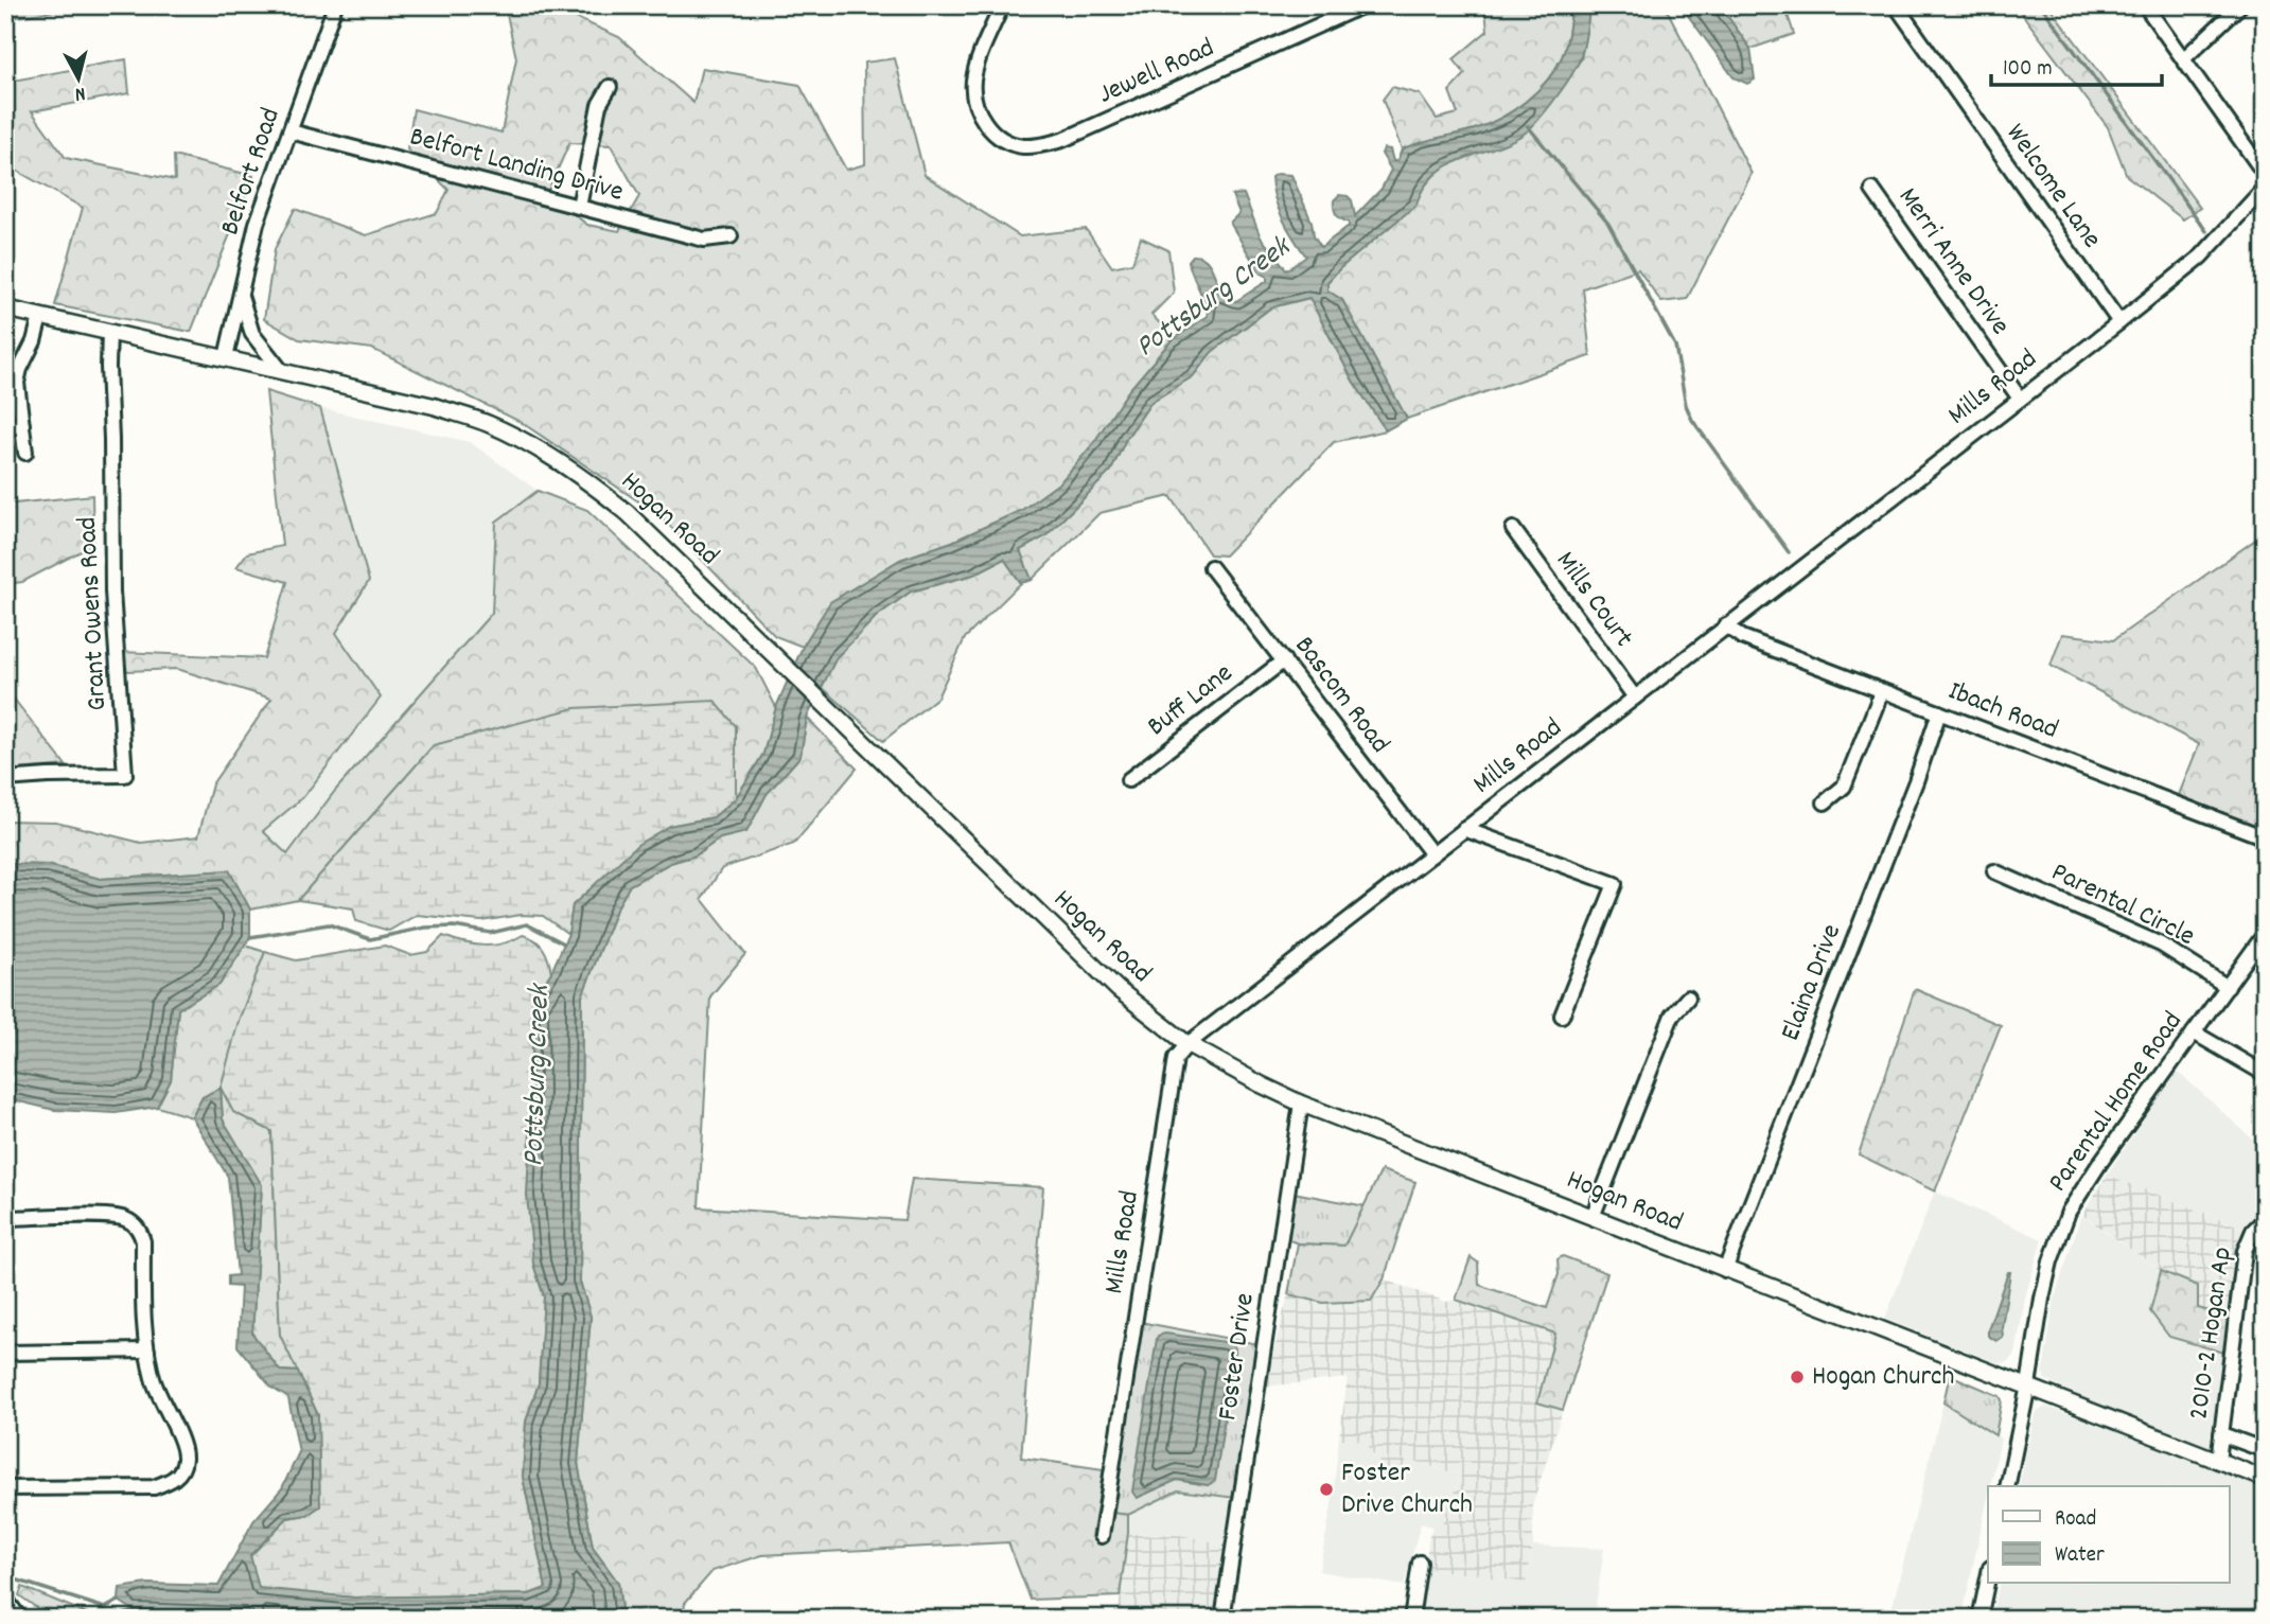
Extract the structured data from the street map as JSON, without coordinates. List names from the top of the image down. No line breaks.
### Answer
{"streets":{"main road":["Hogan Road"],"street":["Jewell Road","Belfort Landing Drive","Belfort Road","Welcome Lane","Merri Anne Drive","Mills Road","Mills Court","Grant Owens Road","Bascom Road","Buff Lane","Ibach Road","Parental Circle","Elaina Drive","Parental Home Road","2010-2 Hogan Ap","Foster Drive"]},"crossings":[["Belfort Landing Drive","Belfort Road"],["Belfort Road","Hogan Road"],["Welcome Lane","Mills Road"],["Merri Anne Drive","Mills Road"],["Mills Road","Hogan Road"],["Mills Road","Mills Court"],["Mills Road","Bascom Road"],["Mills Road","Ibach Road"],["Hogan Road","Grant Owens Road"],["Hogan Road","Elaina Drive"],["Hogan Road","Parental Home Road"],["Hogan Road","2010-2 Hogan Ap"],["Hogan Road","Foster Drive"],["Bascom Road","Buff Lane"],["Ibach Road","Elaina Drive"],["Parental Circle","Parental Home Road"]],"water":["Pottsburg Creek"],"places":["Hogan Church","Foster Drive Church"],"legend":["Road","Water"],"scale_bar":"100 m","north":"bottom"}
